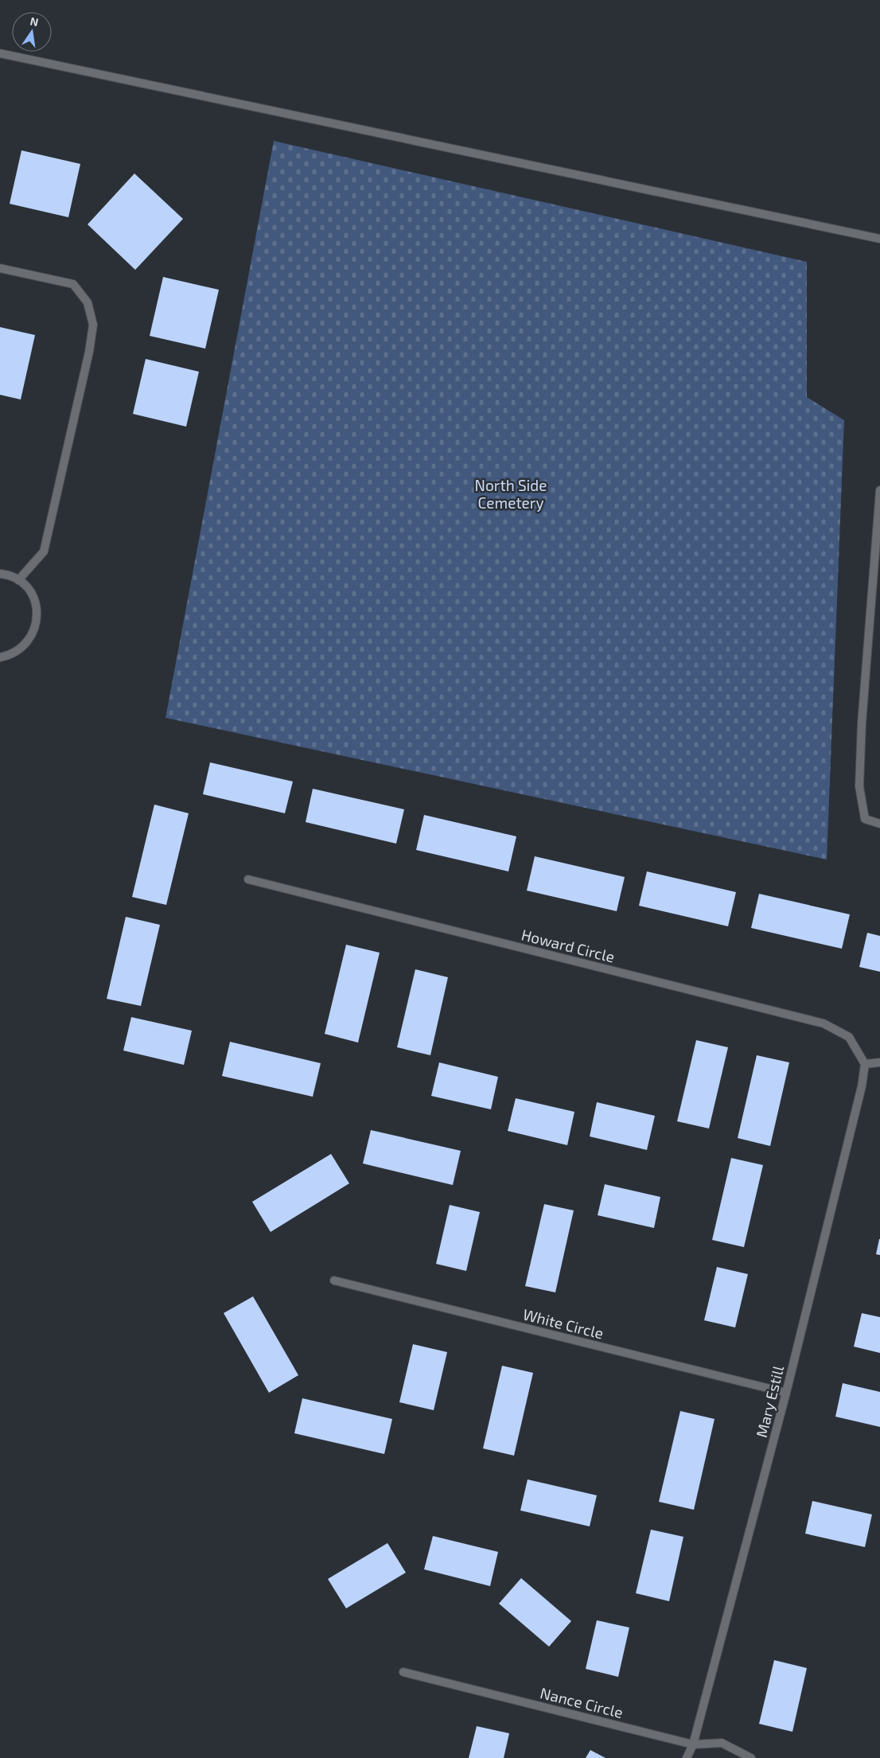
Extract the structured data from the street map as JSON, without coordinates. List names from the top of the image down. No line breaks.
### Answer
{"streets":{"street":["Howard Circle","White Circle","Mary Estill","Nance Circle"]},"crossings":[["Howard Circle","Mary Estill"],["White Circle","Mary Estill"],["Mary Estill","Nance Circle"]],"parks":["North Side Cemetery"],"north":"top"}
